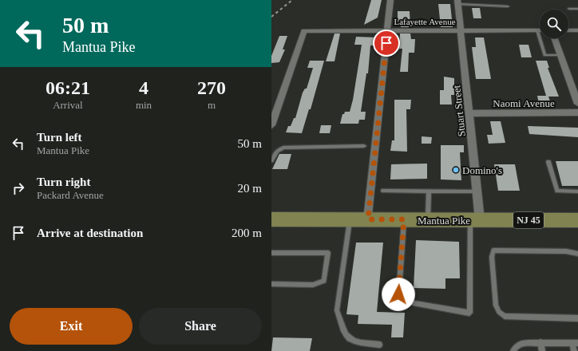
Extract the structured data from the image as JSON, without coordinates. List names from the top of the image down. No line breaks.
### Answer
{"streets":{"main road":["Mantua Pike","NJ 45"],"street":["Lafayette Avenue","Naomi Avenue","Stuart Street"]},"crossings":[["Lafayette Avenue","Stuart Street"],["Naomi Avenue","Stuart Street"],["Stuart Street","Mantua Pike"]],"places":["Domino's"],"page":{"turn":["50 m","Mantua Pike"],"eta":["06:21","Arrival","4","min","270","m"],"list":[{"name":"Turn left","note":"Mantua Pike","value":"50 m"},{"name":"Turn right","note":"Packard Avenue","value":"20 m"},{"name":"Arrive at destination","value":"200 m"}],"buttons":["Exit","Share"]}}
